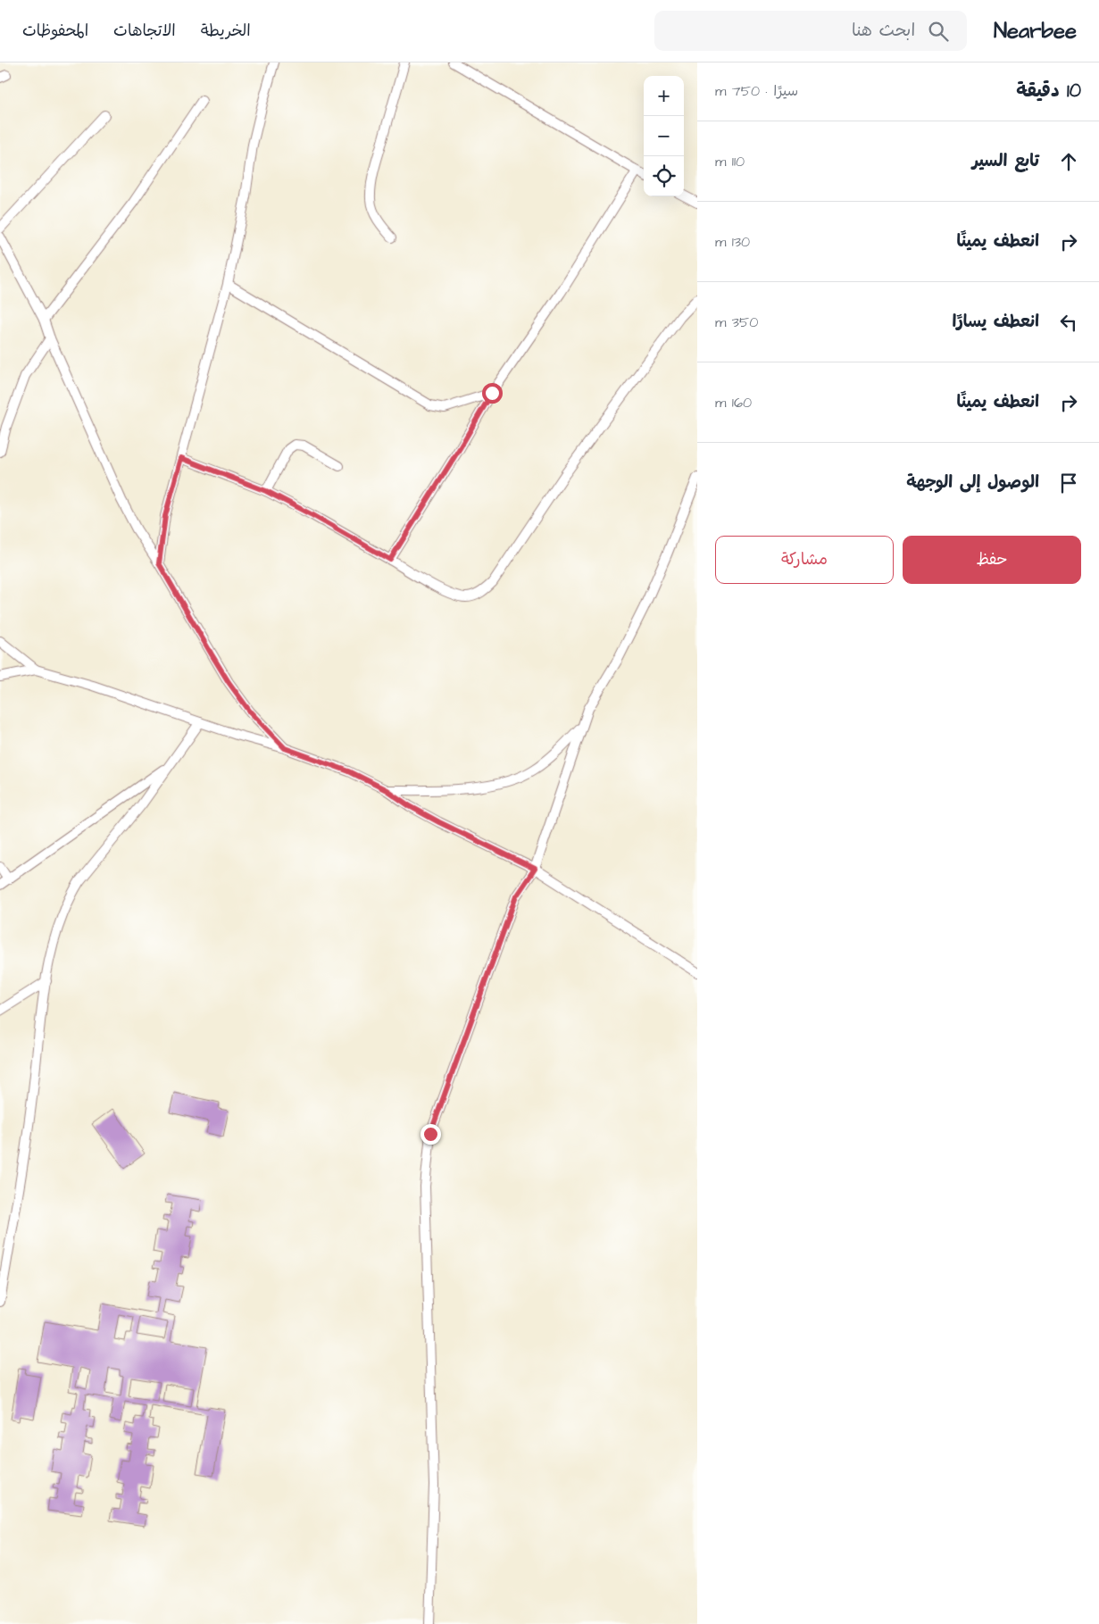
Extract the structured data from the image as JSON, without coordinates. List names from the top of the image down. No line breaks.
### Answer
{"page":{"header":"Nearbee","search":"ابحث هنا","nav":["الخريطة","الاتجاهات","المحفوظات"],"heading":["10 دقيقة","سيرًا · 750 m"],"map_buttons":["+","−"],"list":[["تابع السير","110 m"],["انعطف يمينًا","130 m"],["انعطف يسارًا","350 m"],["انعطف يمينًا","160 m"],"الوصول إلى الوجهة"],"buttons":["حفظ","مشاركة"]}}
